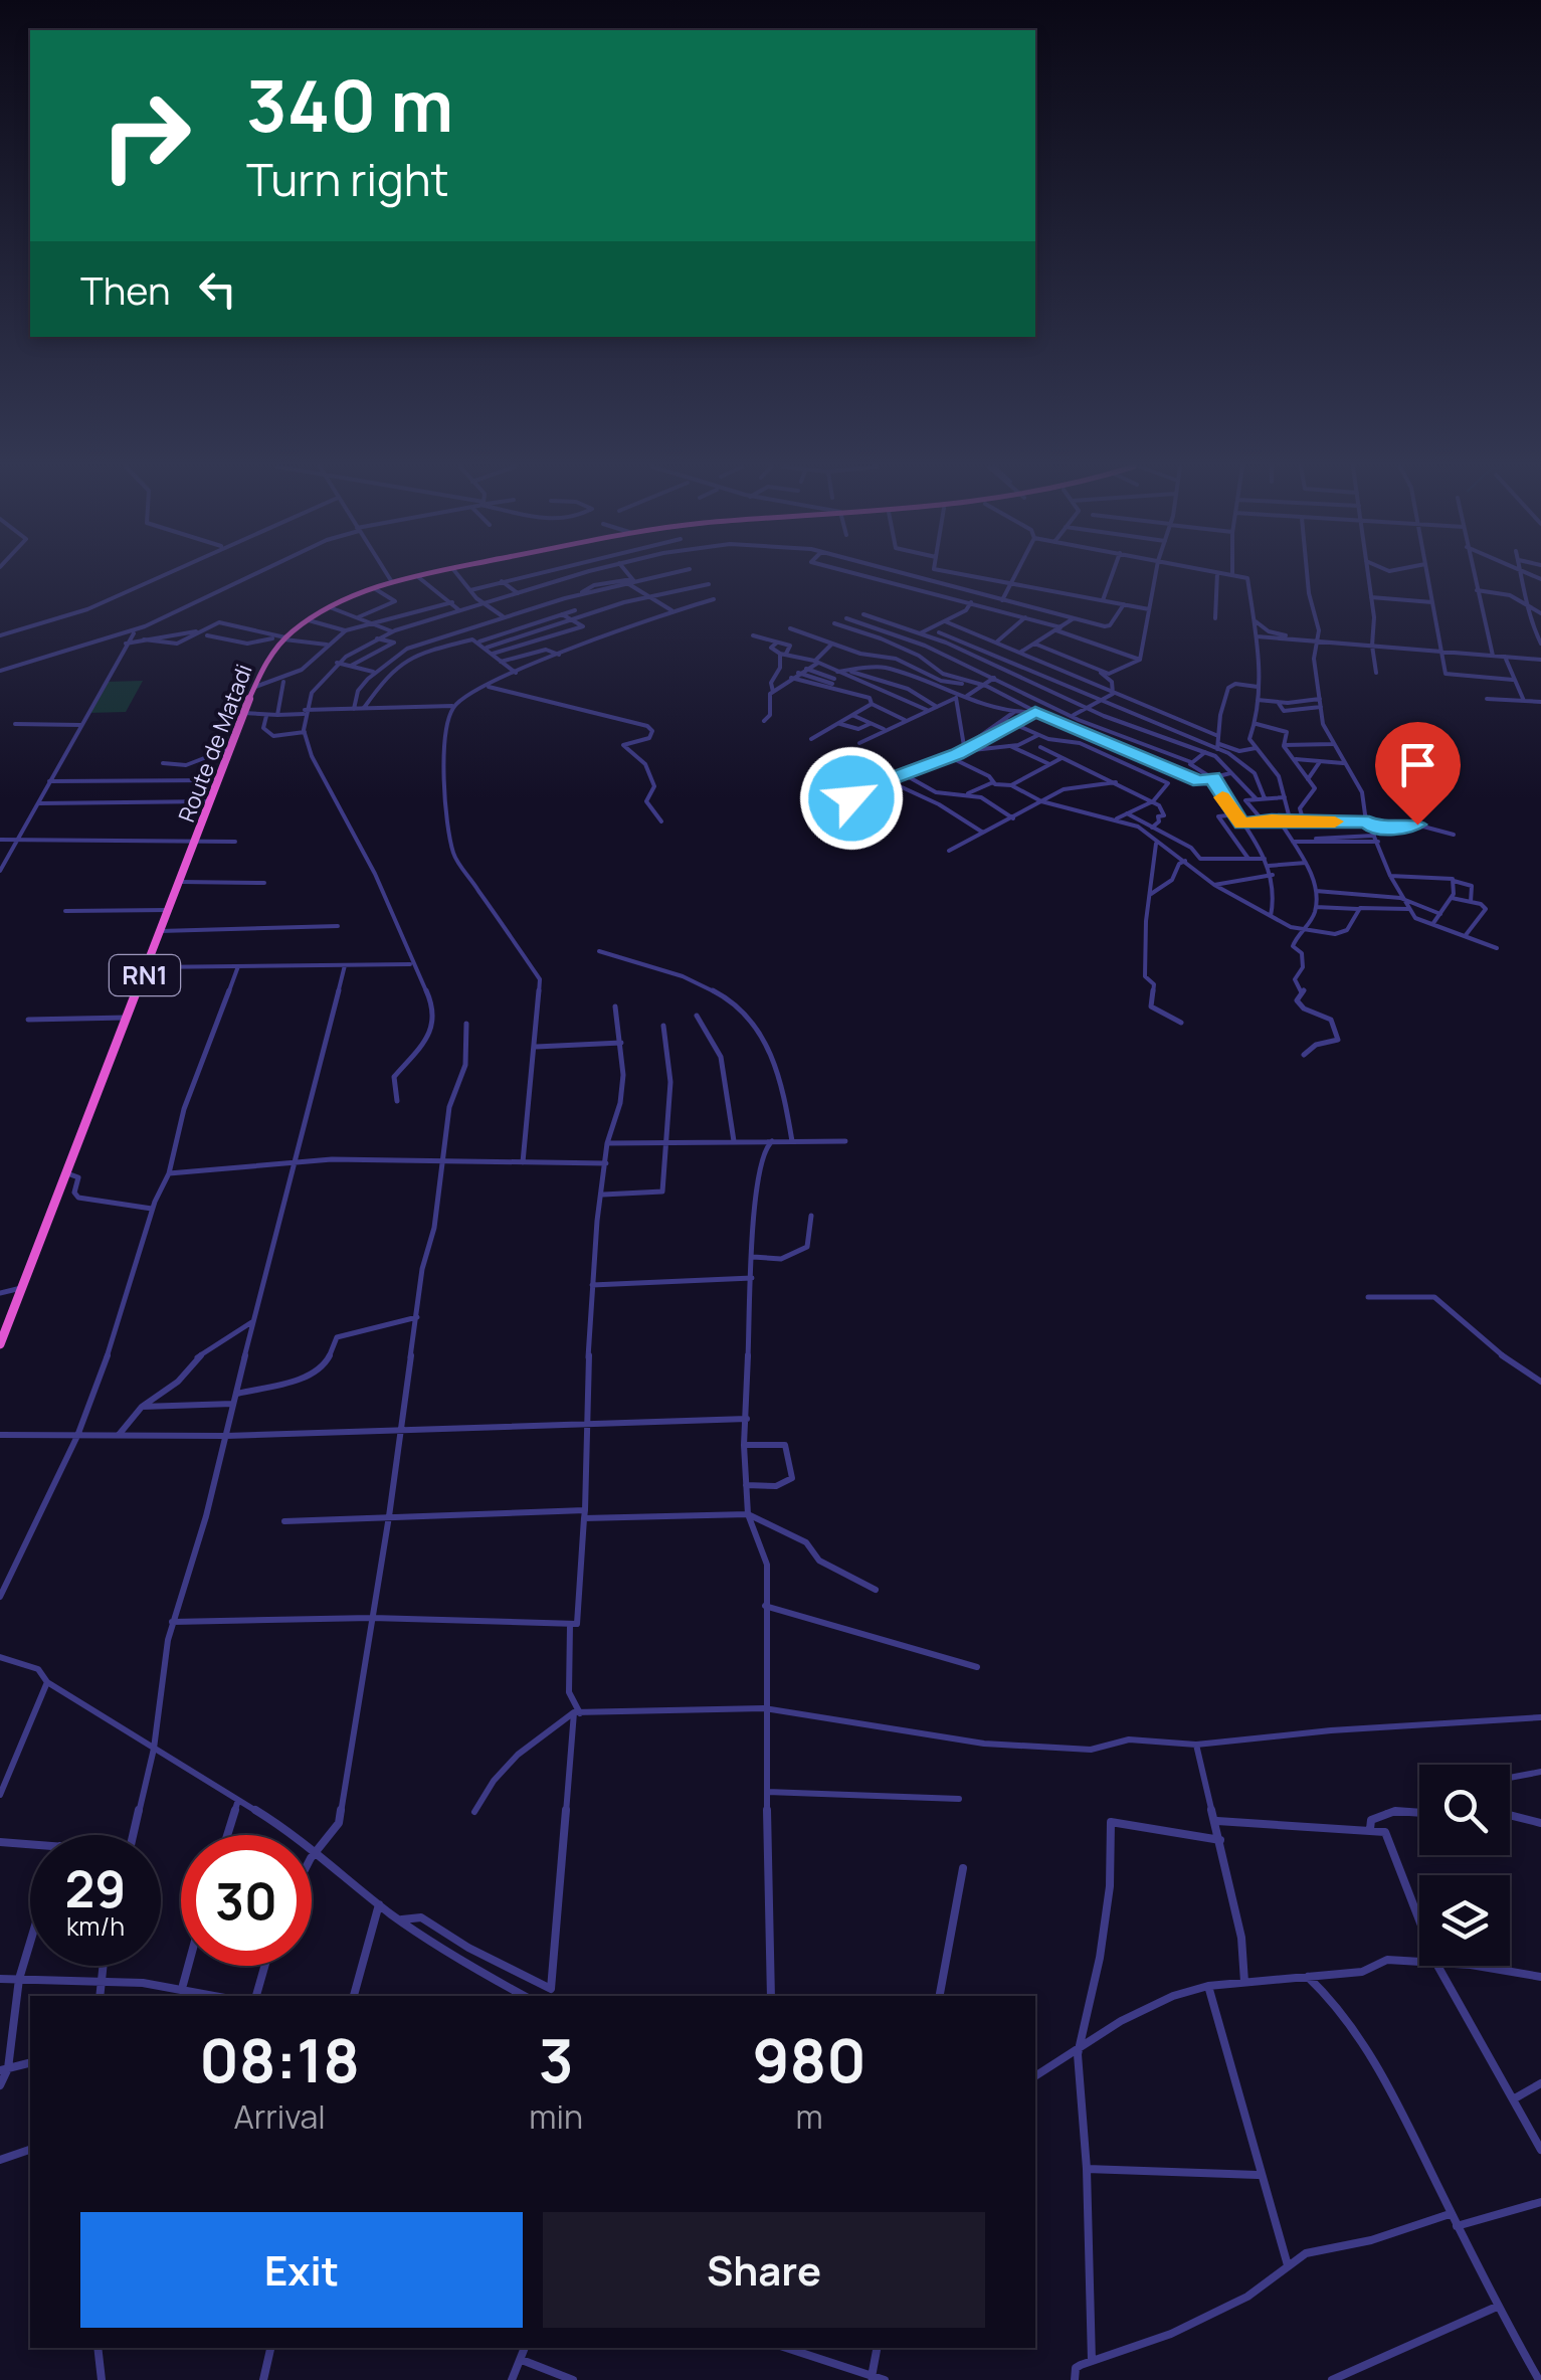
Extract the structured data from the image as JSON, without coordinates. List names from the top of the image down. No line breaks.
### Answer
{"streets":{"highway":["Route de Matadi","RN1"]},"page":{"turn":["340 m","Turn right"],"then":"Then","speed":"29 km/h","limit":"30","eta":["08:18","Arrival","3","min","980","m"],"buttons":["Exit","Share"]}}
